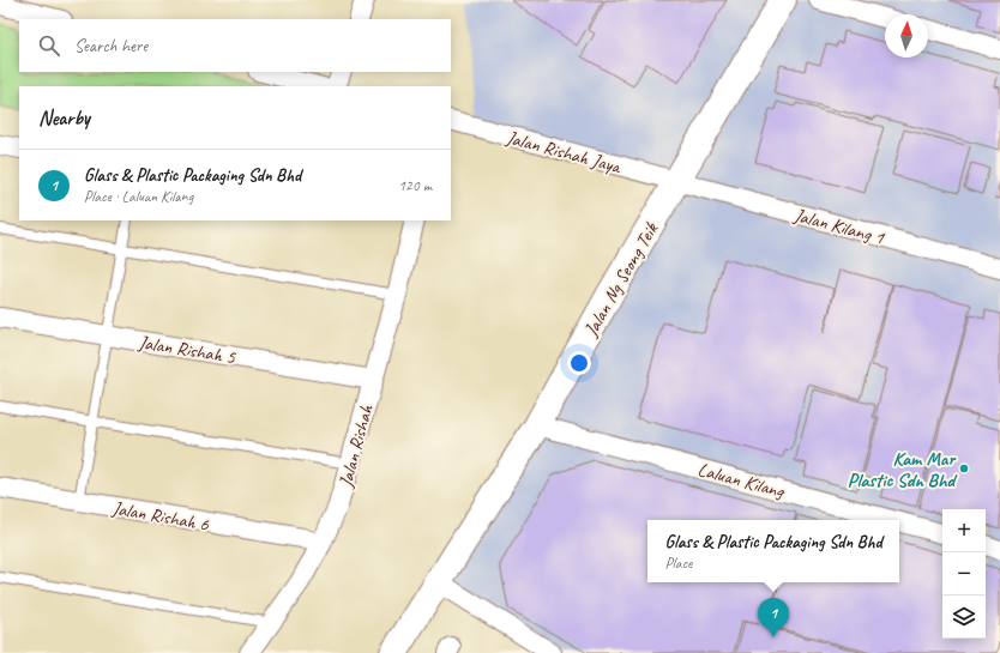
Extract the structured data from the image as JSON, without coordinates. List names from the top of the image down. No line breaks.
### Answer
{"streets":{"main road":["Jalan Ng Seong Teik"],"street":["Jalan Rishah Jaya","Jalan Kilang 1","Jalan Rishah 5","Jalan Rishah","Laluan Kilang","Jalan Rishah 6"]},"crossings":[["Jalan Rishah Jaya","Jalan Kilang 1"],["Jalan Rishah Jaya","Jalan Ng Seong Teik"],["Jalan Kilang 1","Jalan Ng Seong Teik"],["Jalan Ng Seong Teik","Laluan Kilang"],["Jalan Rishah 5","Jalan Rishah"],["Jalan Rishah","Jalan Rishah 6"]],"places":["Kam Mar Plastic Sdn Bhd"],"north":"top","page":{"search":"Search here","heading":"Nearby","list":[{"mark":"1","name":"Glass & Plastic Packaging Sdn Bhd","note":"Place · Laluan Kilang","value":"120 m"}],"map_buttons":["+","−"],"popup":["Glass & Plastic Packaging Sdn Bhd","Place"],"pins":"1"}}
